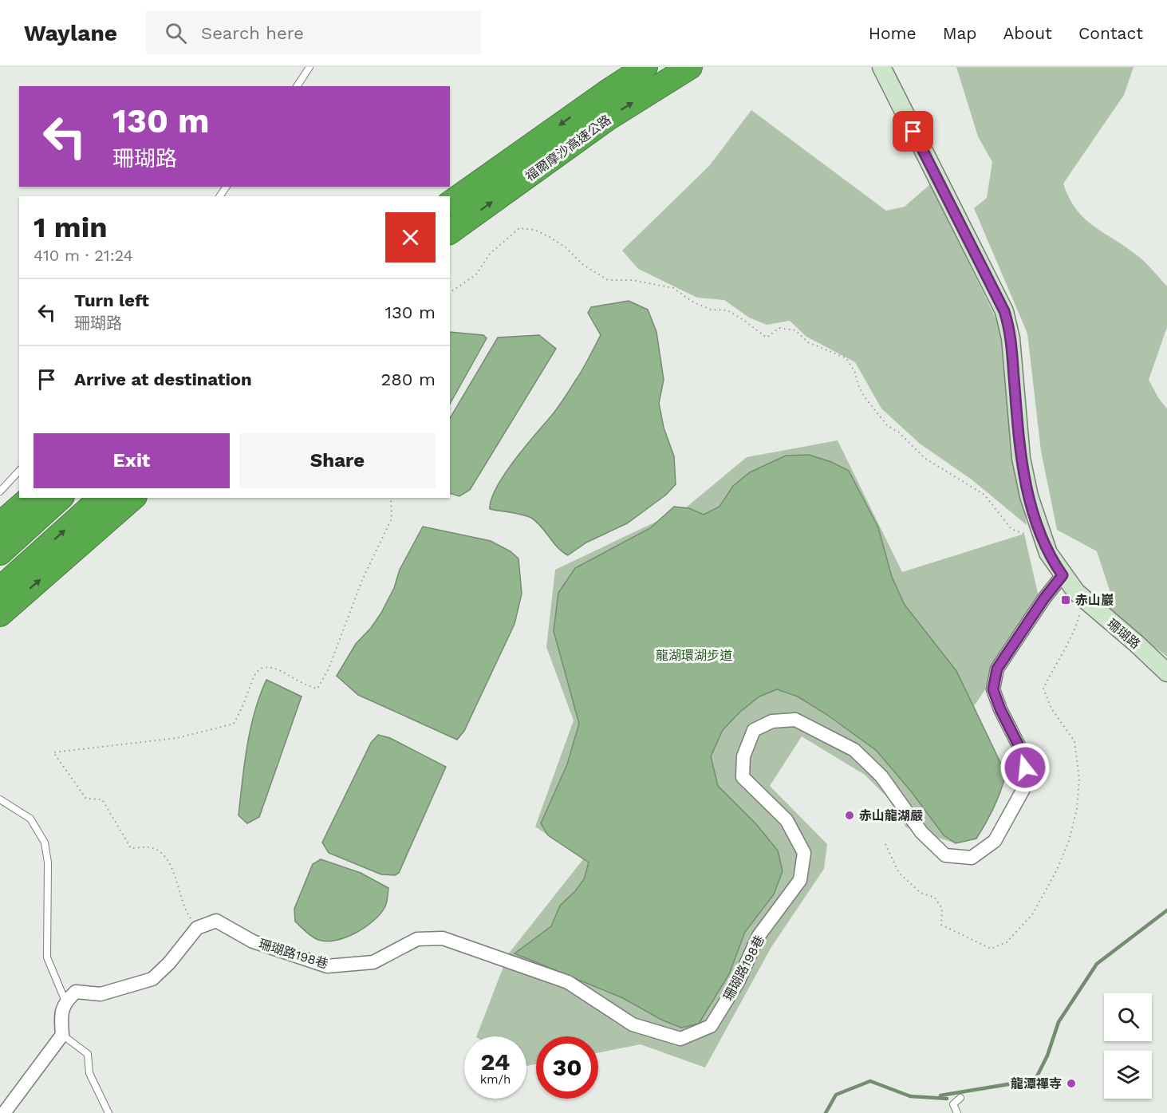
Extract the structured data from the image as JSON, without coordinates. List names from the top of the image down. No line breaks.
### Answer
{"streets":{"highway":["福爾摩沙高速公路"],"street":["珊瑚路","珊瑚路198巷"]},"crossings":[["珊瑚路","珊瑚路198巷"]],"parks":["龍湖環湖步道"],"places":{"transit":["赤山巖"],"other":["赤山龍湖嚴","龍潭禪寺"]},"page":{"header":"Waylane","search":"Search here","nav":["Home","Map","About","Contact"],"turn":["130 m","珊瑚路"],"heading":["1 min","410 m · 21:24"],"list":[{"name":"Turn left","note":"珊瑚路","value":"130 m"},{"name":"Arrive at destination","value":"280 m"}],"buttons":["Exit","Share"],"speed":"24 km/h","limit":"30"}}
